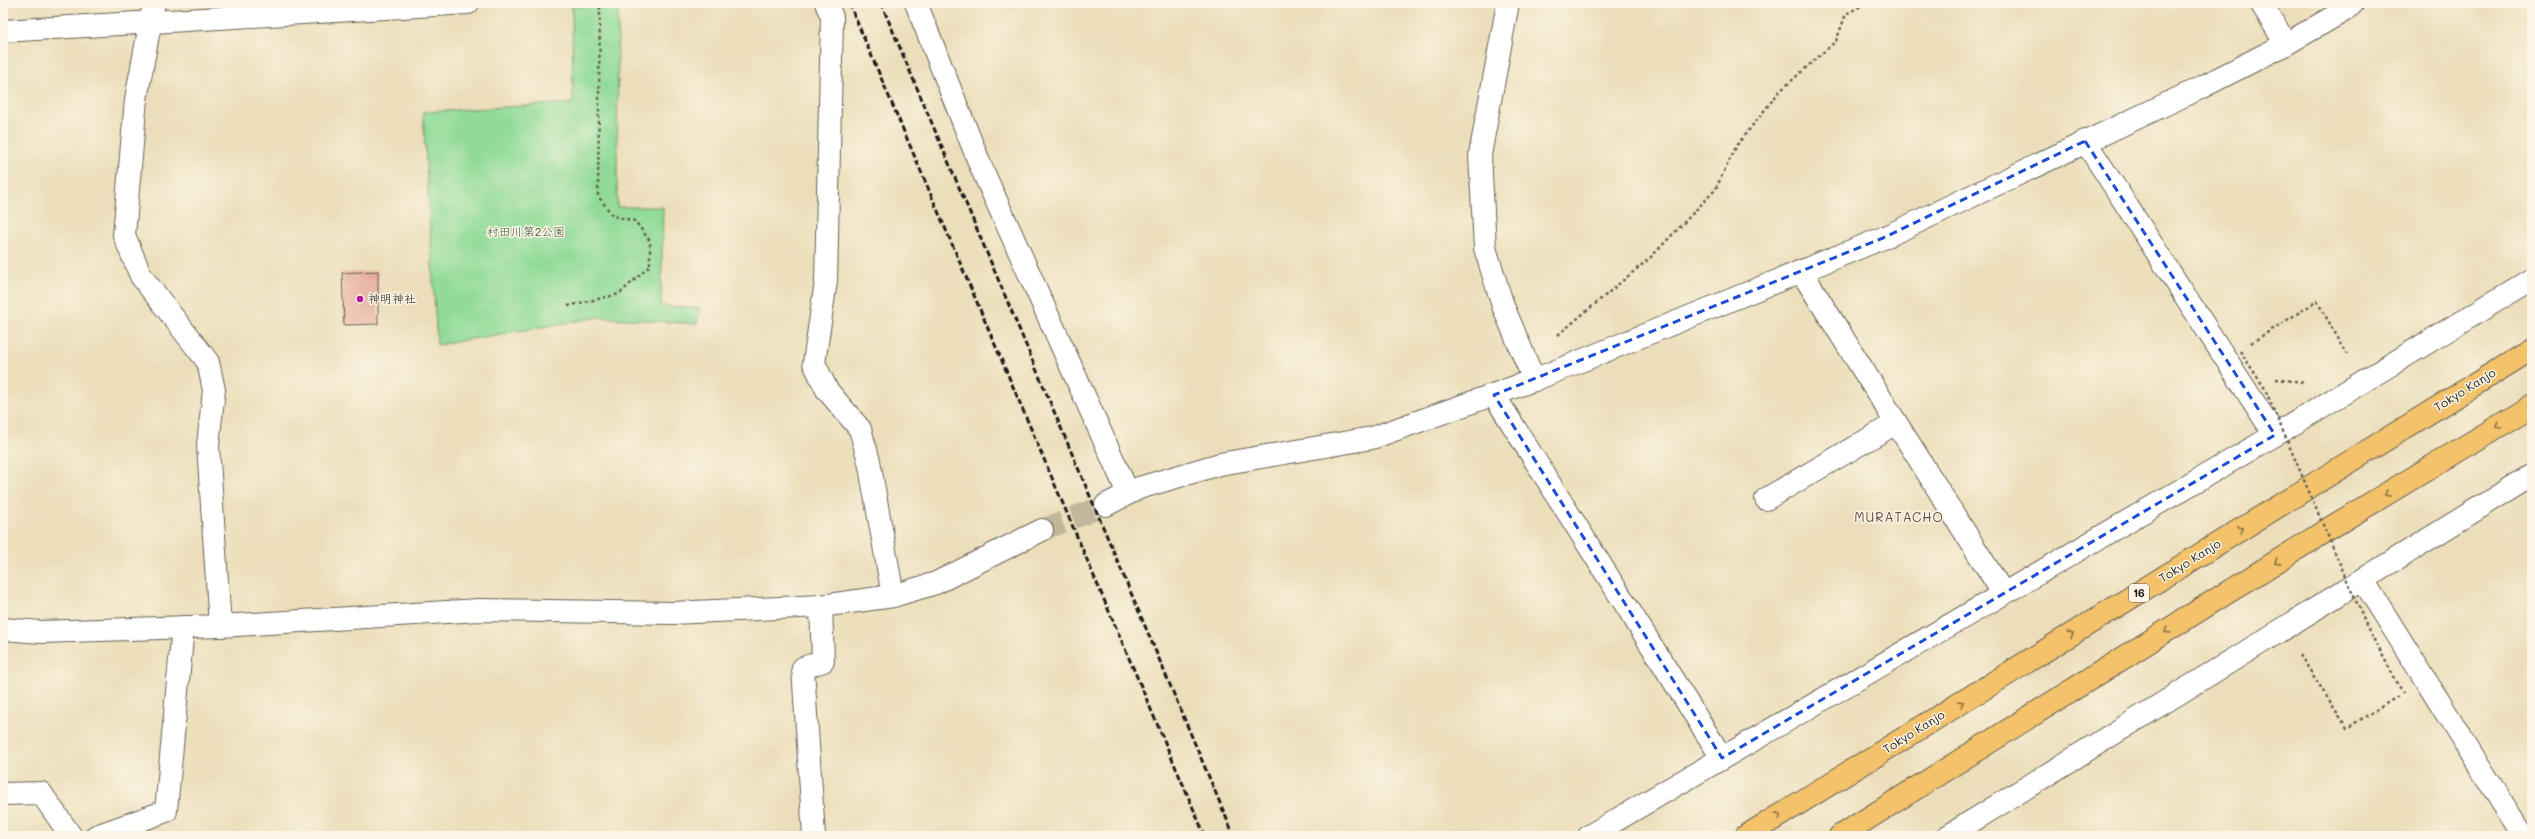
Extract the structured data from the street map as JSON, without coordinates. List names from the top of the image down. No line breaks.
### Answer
{"streets":{"highway":["Tokyo Kanjo","16"]},"districts":["MURATACHO"],"parks":["村田川第2公園"],"places":["神明神社"]}
